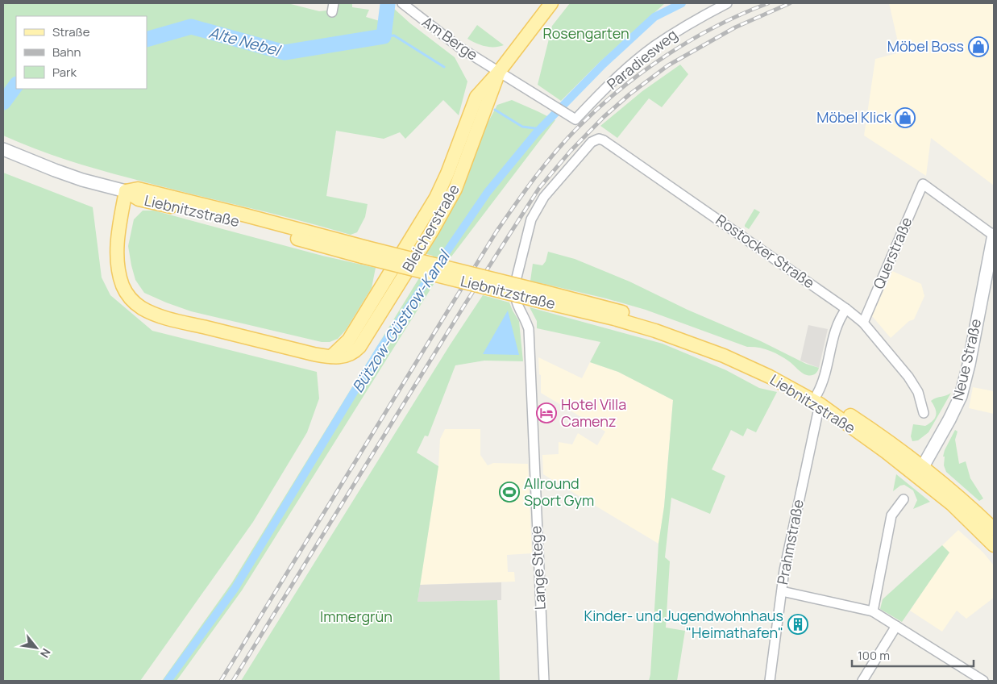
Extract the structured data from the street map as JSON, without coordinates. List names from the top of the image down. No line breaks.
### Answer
{"streets":{"main road":["Liebnitzstraße","Bleicherstraße","Neue Straße"],"street":["Am Berge","Paradiesweg","Rostocker Straße","Querstraße","Prahmstraße","Lange Stege"]},"crossings":[["Am Berge","Paradiesweg"],["Am Berge","Bleicherstraße"],["Liebnitzstraße","Bleicherstraße"],["Liebnitzstraße","Neue Straße"],["Liebnitzstraße","Prahmstraße"],["Rostocker Straße","Querstraße"],["Rostocker Straße","Prahmstraße"],["Rostocker Straße","Lange Stege"],["Querstraße","Neue Straße"]],"water":["Alte Nebel","Bützow-Güstrow-Kanal"],"parks":["Rosengarten","Immergrün"],"places":{"shop":["Möbel Boss","Möbel Klick"],"hotel":["Hotel Villa Camenz"],"sports":["Allround Sport Gym"],"building":["Kinder- und Jugendwohnhaus \"Heimathafen\""]},"legend":["Straße","Bahn","Park"],"scale_bar":"100 m","north":"bottom right"}
